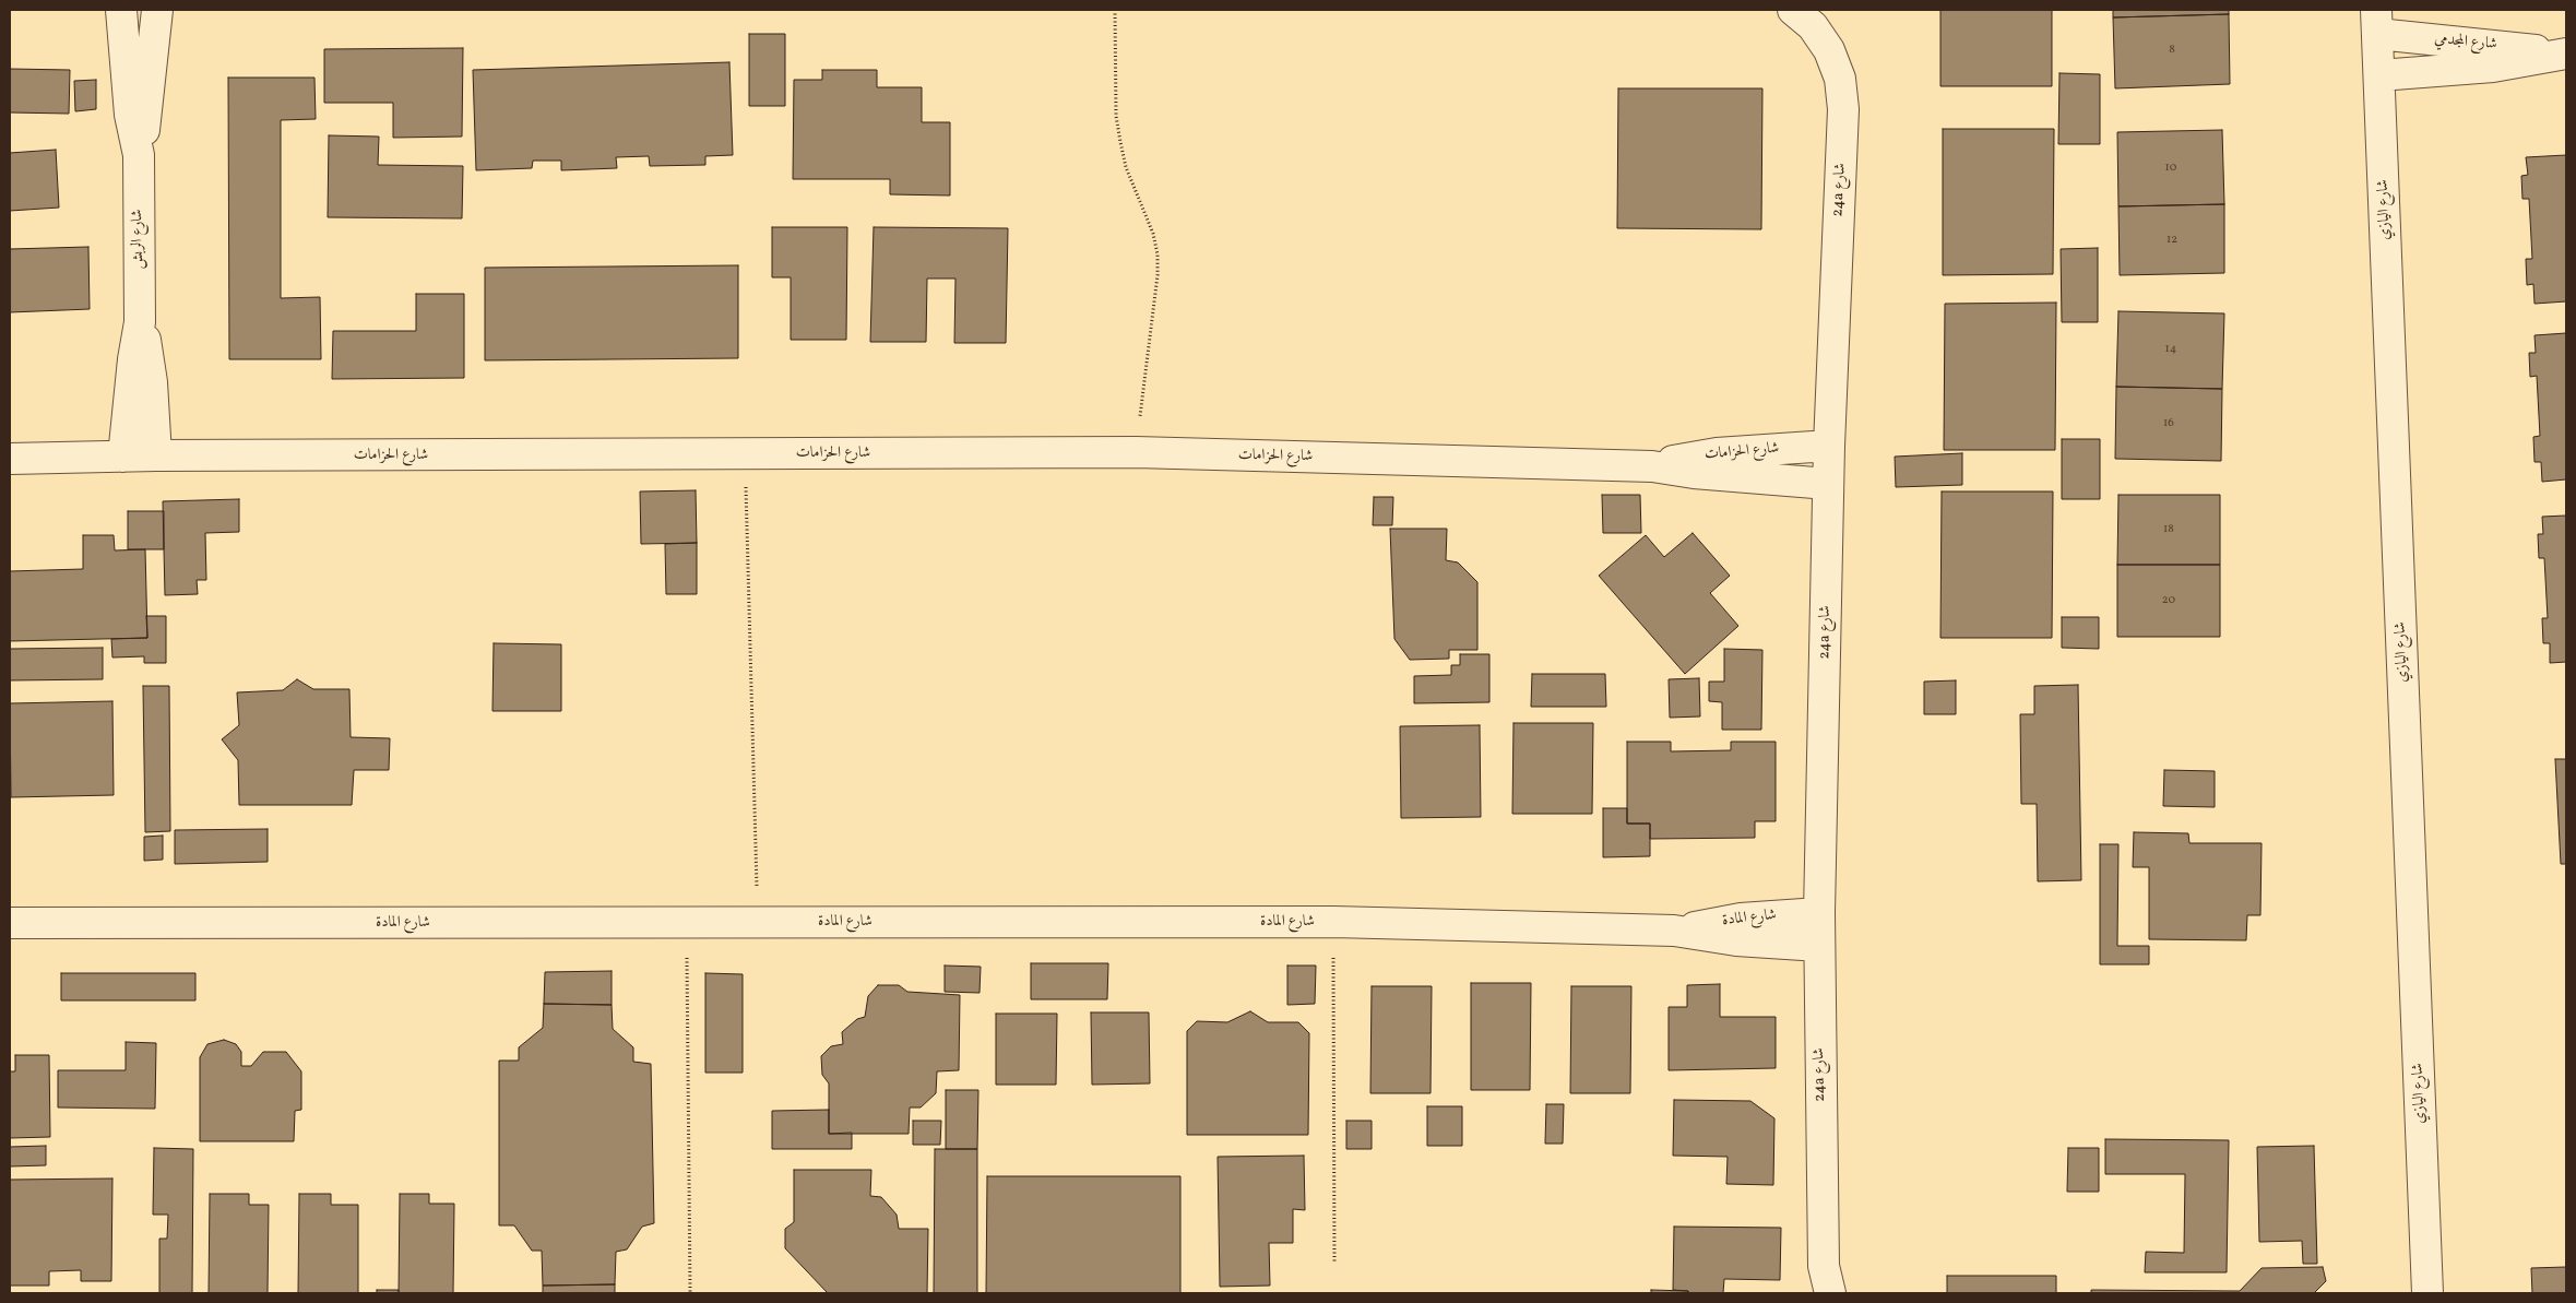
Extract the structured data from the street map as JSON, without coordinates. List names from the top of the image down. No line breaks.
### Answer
{"streets":{"street":["شارع المجدمي","24a شارع","شارع اليازي","شارع الربش","شارع الحزامات","شارع المادة"]},"crossings":[["شارع المجدمي","شارع اليازي"],["24a شارع","شارع الحزامات"],["24a شارع","شارع المادة"],["شارع الربش","شارع الحزامات"]],"house_numbers":["8","10","12","14","16","18","20"]}
